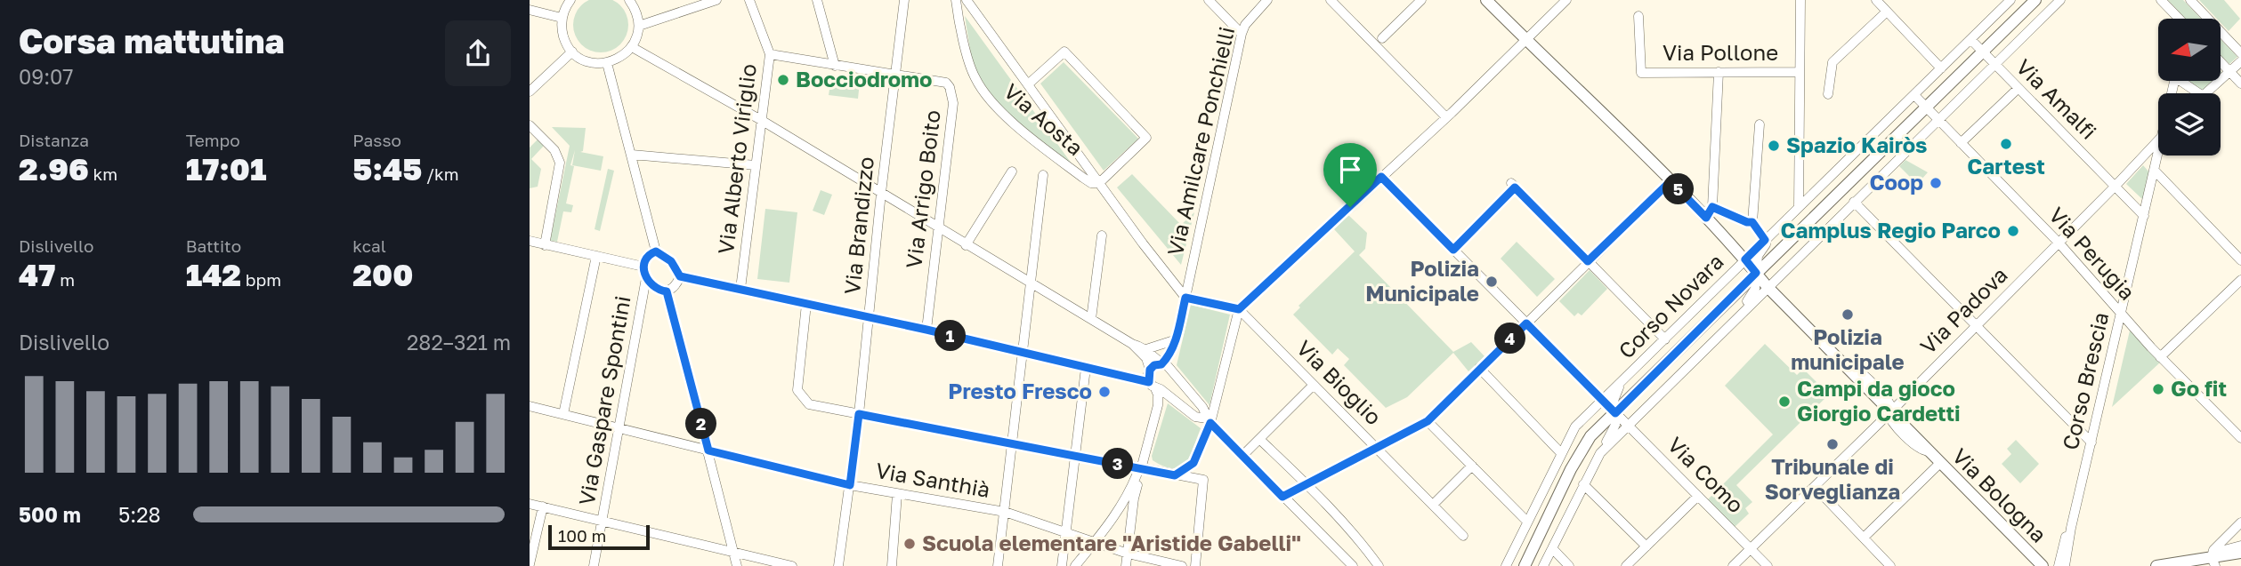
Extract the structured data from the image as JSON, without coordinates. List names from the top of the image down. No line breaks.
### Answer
{"streets":{"main road":["Corso Novara","Via Bologna"],"street":["Via Pollone","Via Amalfi","Via Aosta","Via Amilcare Ponchielli","Via Alberto Viriglio","Via Arrigo Boito","Via Brandizzo","Via Perugia","Via Padova","Corso Brescia","Via Bioglio","Via Gaspare Spontini","Via Como","Via Santhià"]},"crossings":[["Via Amalfi","Corso Novara"],["Via Amalfi","Via Padova"],["Via Amalfi","Corso Brescia"],["Via Alberto Viriglio","Via Arrigo Boito"],["Via Arrigo Boito","Via Brandizzo"],["Via Brandizzo","Via Santhià"],["Via Perugia","Corso Novara"],["Via Perugia","Via Padova"],["Via Perugia","Corso Brescia"],["Corso Novara","Via Como"],["Corso Novara","Via Bologna"],["Via Padova","Via Como"],["Via Padova","Via Bologna"],["Via Gaspare Spontini","Via Santhià"]],"places":["Bocciodromo","Cartest","Spazio Kairòs","Coop","Camplus Regio Parco","Polizia Municipale","Polizia municipale","Go fit","Presto Fresco","Campi da gioco Giorgio Cardetti","Tribunale di Sorveglianza","Scuola elementare \"Aristide Gabelli\""],"scale_bar":"100 m","north":"left","page":{"heading":["Corsa mattutina","09:07"],"stats":[["Distanza","2.96 km"],["Tempo","17:01"],["Passo","5:45 /km"],["Dislivello","47 m"],["Battito","142 bpm"],["kcal","200"]],"pins":["5","1","4","2","3"],"chart":["Dislivello","282–321 m"],"list":[{"name":"500 m","note":"5:28"}],"scale":"100 m"}}
